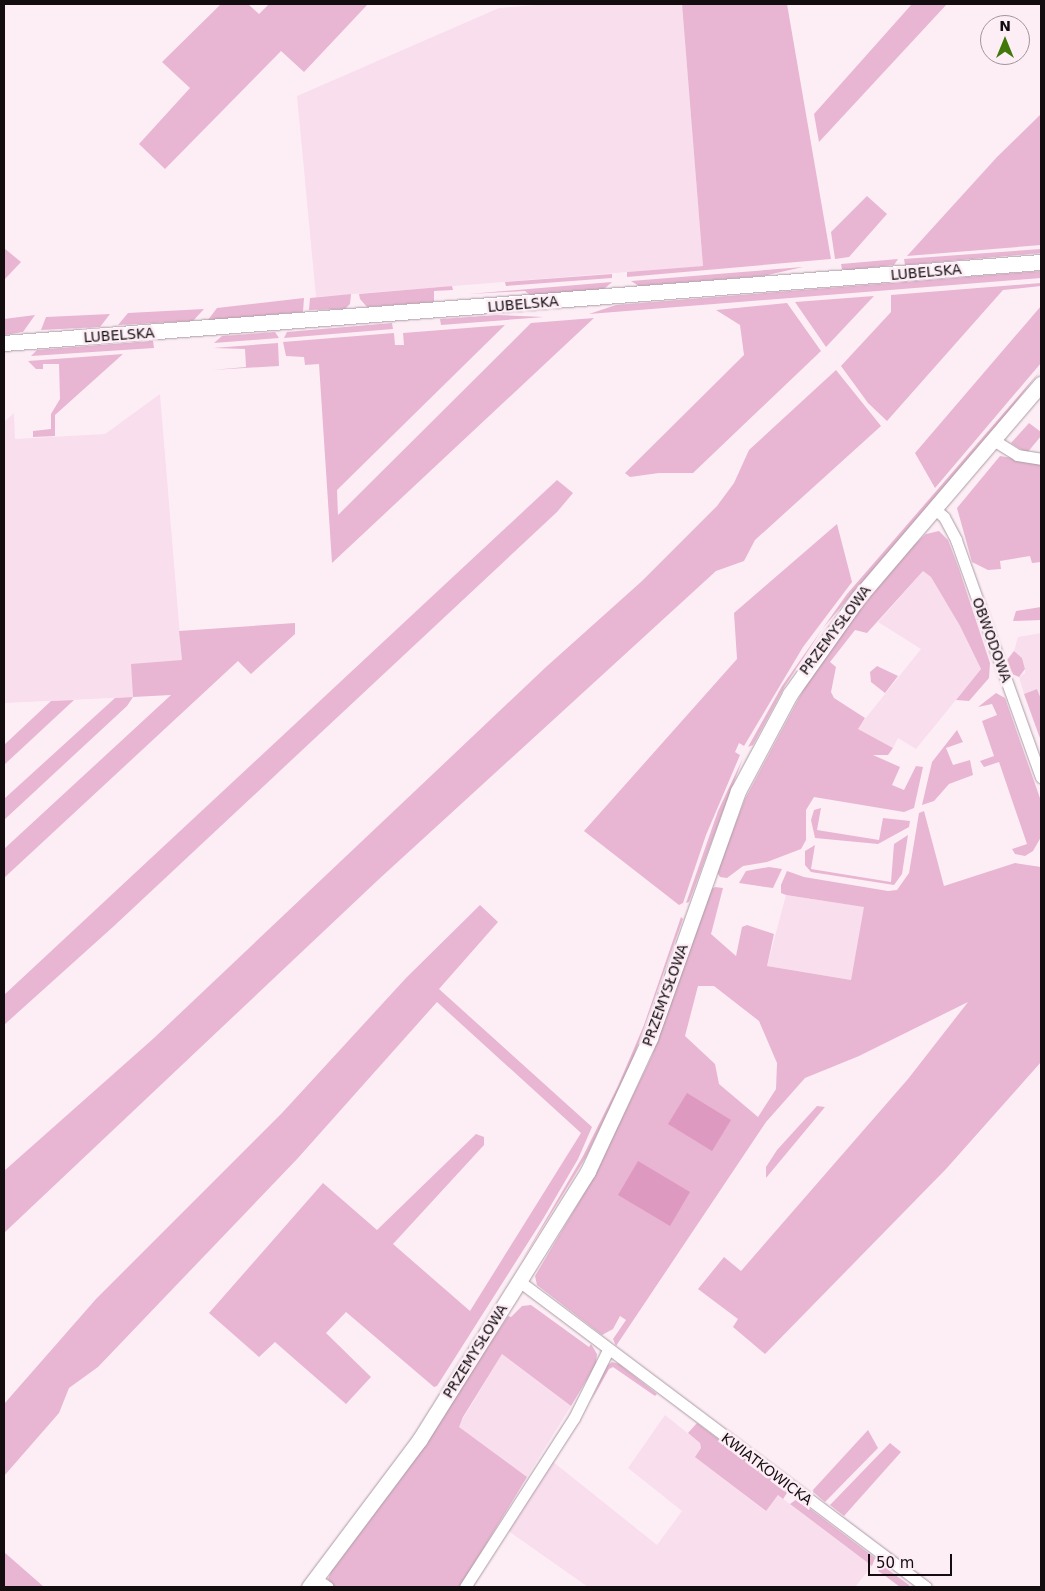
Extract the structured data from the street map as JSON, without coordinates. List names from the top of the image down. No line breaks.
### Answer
{"streets":{"main road":["LUBELSKA","PRZEMYSŁOWA"],"street":["OBWODOWA","KWIATKOWICKA"]},"crossings":[["PRZEMYSŁOWA","OBWODOWA"],["PRZEMYSŁOWA","KWIATKOWICKA"]],"scale_bar":"50 m","north":"top"}
